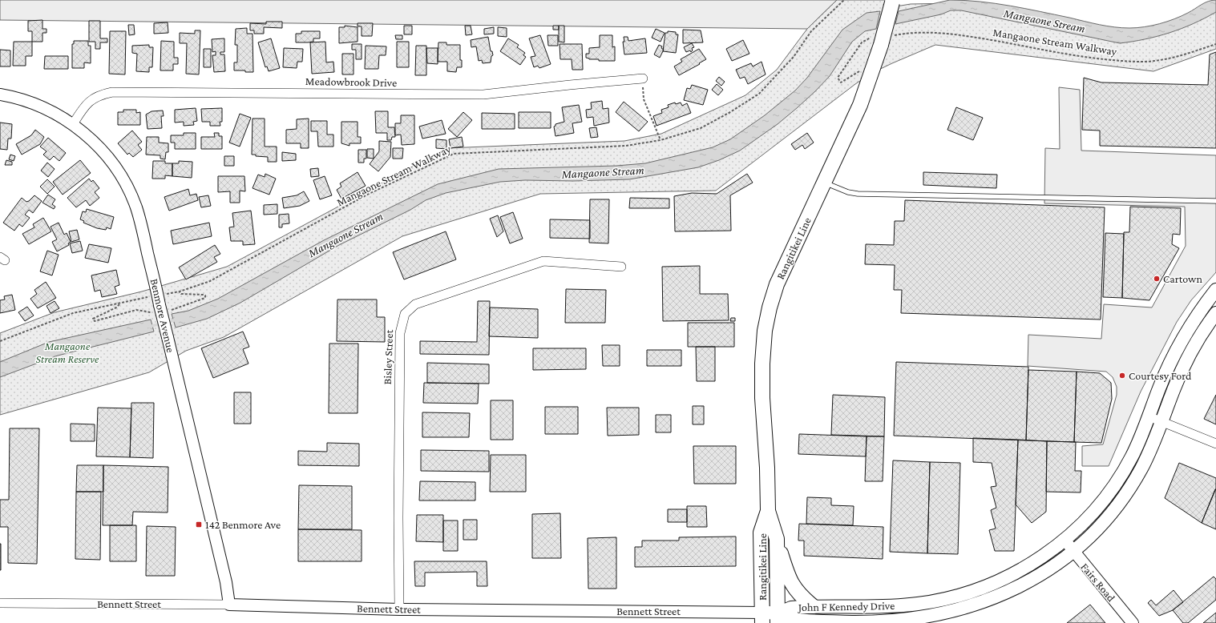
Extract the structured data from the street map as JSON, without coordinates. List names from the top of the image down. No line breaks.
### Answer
{"streets":{"highway":["Rangitikei Line"],"main road":["Bennett Street","John F Kennedy Drive"],"street":["Meadowbrook Drive","Benmore Avenue","Bisley Street","Fairs Road"],"path":["Mangaone Stream Walkway"]},"crossings":[["Mangaone Stream Walkway","Benmore Avenue"],["Meadowbrook Drive","Benmore Avenue"],["Rangitikei Line","Bennett Street"],["Rangitikei Line","John F Kennedy Drive"],["Benmore Avenue","Bennett Street"],["Bisley Street","Bennett Street"],["Fairs Road","John F Kennedy Drive"],["Bennett Street","John F Kennedy Drive"]],"water":["Mangaone Stream"],"parks":["Mangaone Stream Reserve"],"places":{"other":["Cartown","Courtesy Ford"],"transit":["142 Benmore Ave"]}}
